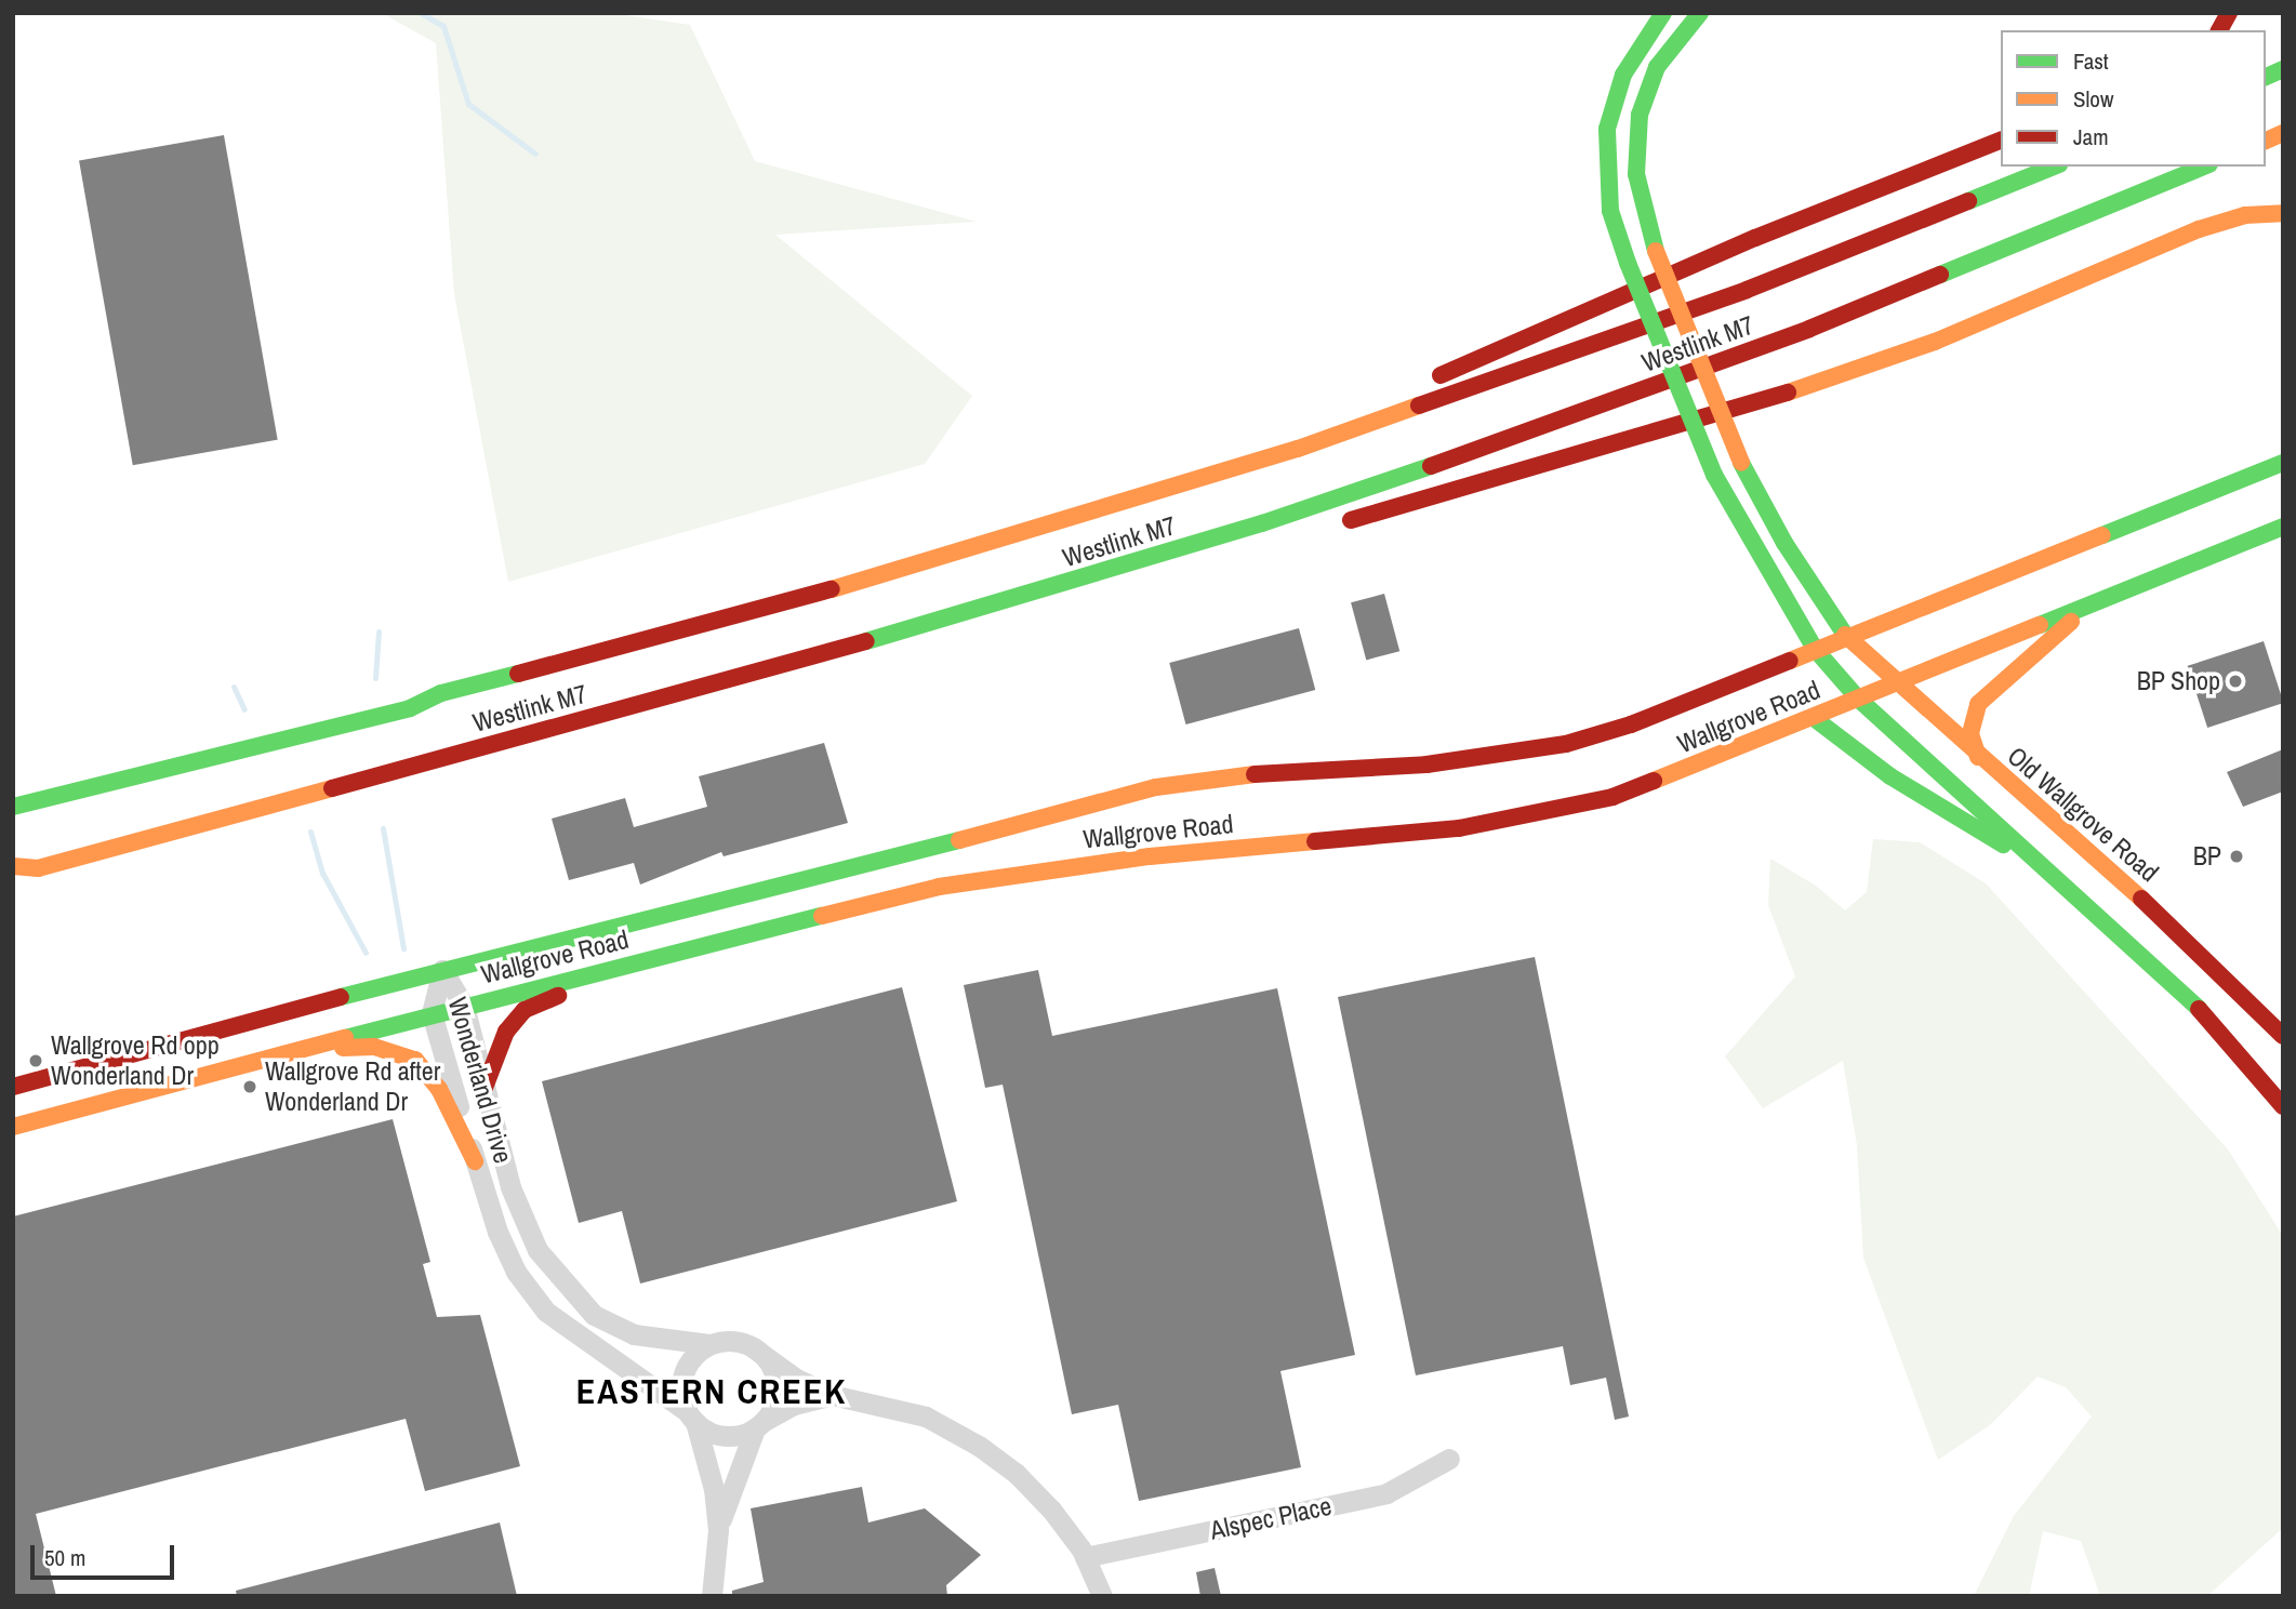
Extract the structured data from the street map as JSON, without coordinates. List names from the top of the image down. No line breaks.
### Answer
{"streets":{"main road":["Westlink M7","Wallgrove Road","Old Wallgrove Road"],"street":["Wonderland Drive","Alspec Place"]},"crossings":[["Wallgrove Road","Old Wallgrove Road"],["Wallgrove Road","Wonderland Drive"]],"districts":["EASTERN CREEK"],"places":["BP Shop","BP","Wallgrove Rd opp Wonderland Dr","Wallgrove Rd after Wonderland Dr"],"legend":["Fast","Slow","Jam"],"scale_bar":"50 m"}
